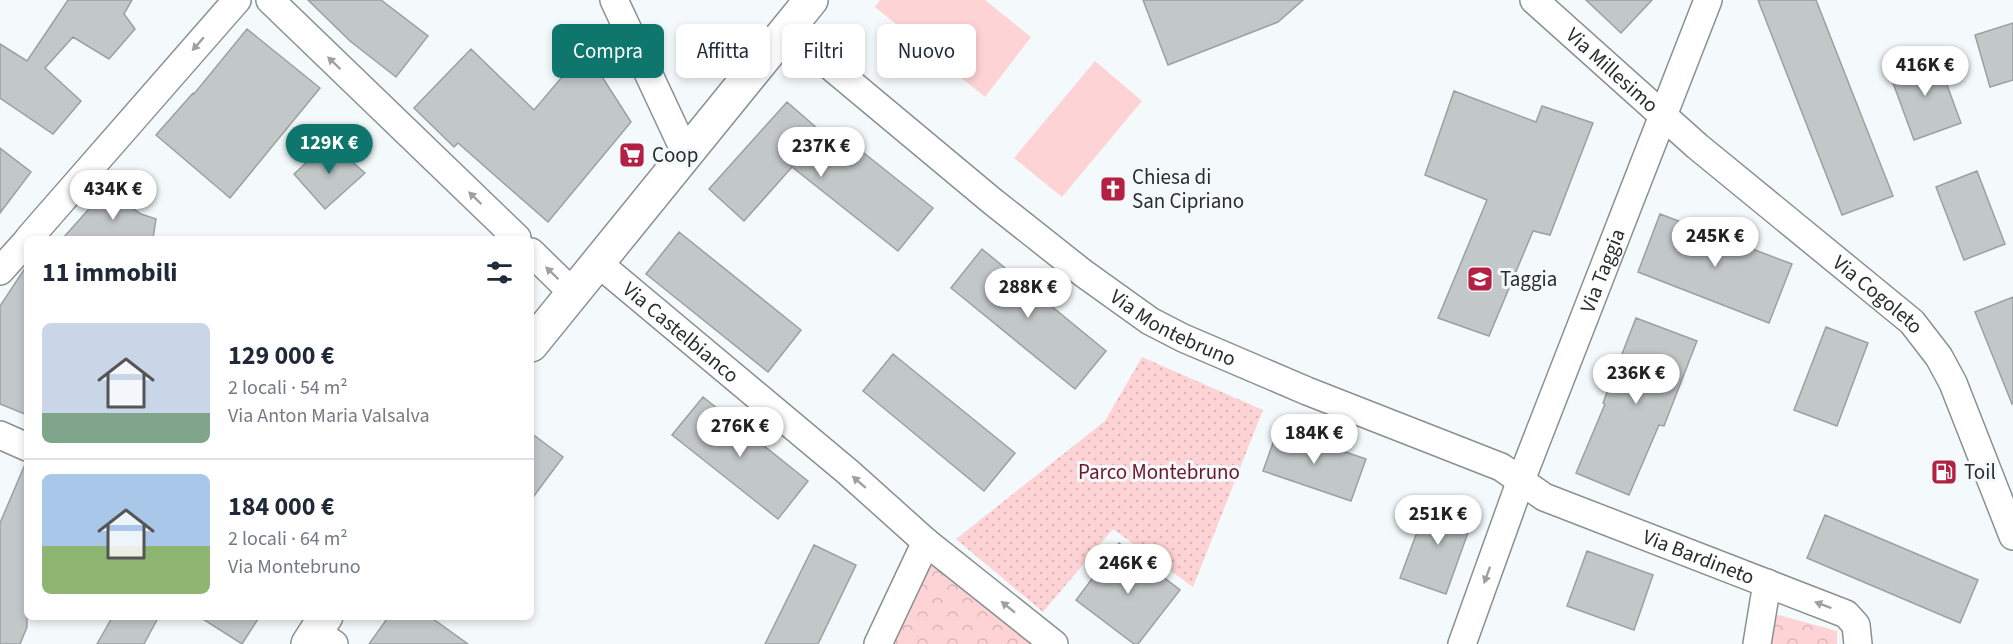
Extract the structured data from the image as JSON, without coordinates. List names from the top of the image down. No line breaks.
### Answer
{"streets":{"street":["Via Millesimo","Via Taggia","Via Cogoleto","Via Montebruno","Via Castelbianco","Via Bardineto"]},"crossings":[["Via Millesimo","Via Taggia"],["Via Millesimo","Via Cogoleto"],["Via Taggia","Via Cogoleto"],["Via Taggia","Via Montebruno"],["Via Taggia","Via Bardineto"],["Via Montebruno","Via Bardineto"]],"one_way":["Via Castelbianco"],"parks":["Parco Montebruno"],"places":{"supermarket":["Coop"],"church":["Chiesa di San Cipriano"],"school or university":["Taggia"],"fuel station":["Toil"]},"page":{"chip":["Compra","Affitta","Filtri","Nuovo"],"price":["416K €","129K €","237K €","434K €","245K €","288K €","236K €","276K €","184K €","251K €","246K €"],"heading":"11 immobili","list":[{"name":"129 000 €","note":"2 locali · 54 m² · Via Anton Maria Valsalva"},{"name":"184 000 €","note":"2 locali · 64 m² · Via Montebruno"}]}}
